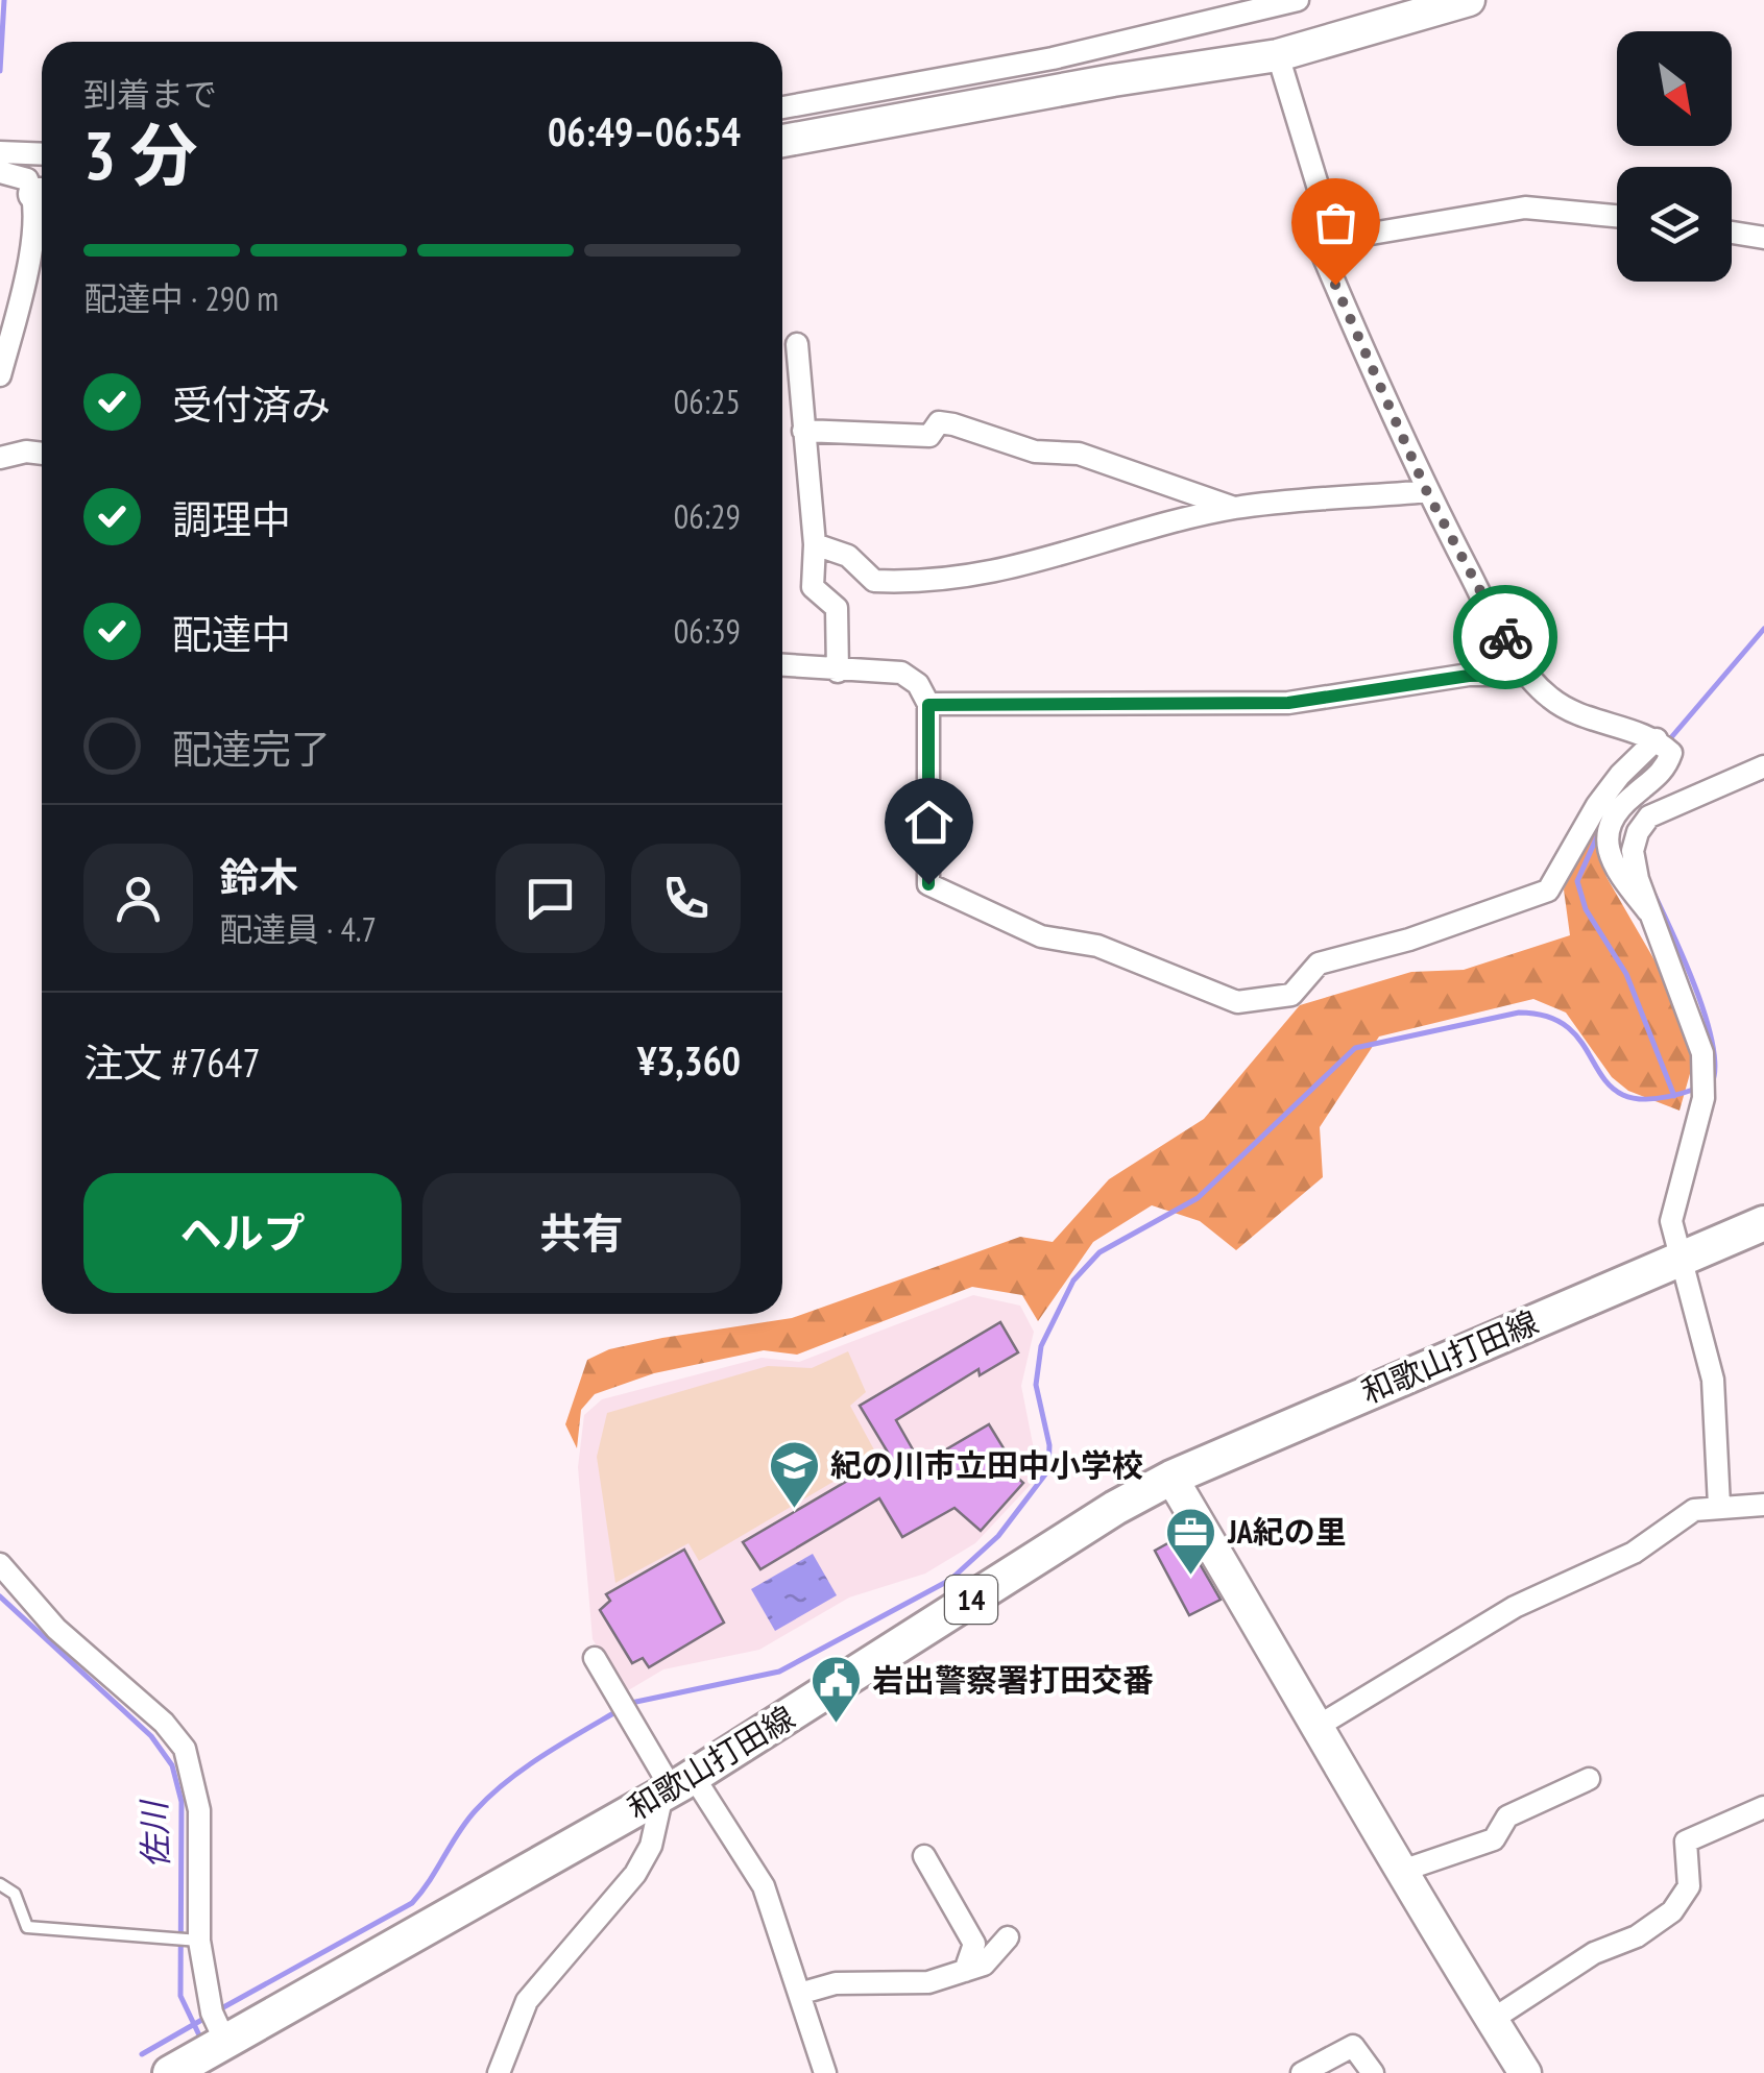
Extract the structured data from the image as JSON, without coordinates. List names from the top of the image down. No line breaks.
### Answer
{"streets":{"main road":["和歌山打田線","14"]},"water":["佐川"],"places":{"school or university":["紀の川市立田中小学校"],"office":["JA紀の里"],"public building":["岩出警察署打田交番"]},"north":"bottom right","page":{"heading":["3 分","到着まで","06:49–06:54"],"panel":["鈴木","配達員 · 4.7","注文 #7647","¥3,360"],"bar":"配達中 · 290 m","list":[["受付済み","06:25"],["調理中","06:29"],["配達中","06:39"],"配達完了"],"buttons":["ヘルプ","共有"]}}
